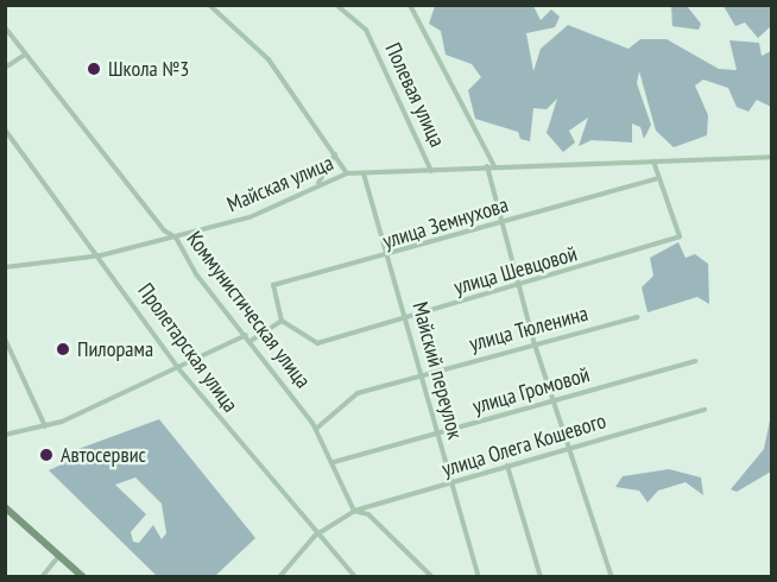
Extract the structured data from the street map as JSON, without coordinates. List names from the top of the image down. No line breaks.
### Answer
{"streets":{"street":["Полевая улица","Майская улица","улица Земнухова","улица Шевцовой","Коммунистическая улица","улица Тюленина","Пролетарская улица","Майский переулок","улица Громовой","улица Олега Кошевого"]},"crossings":[["Полевая улица","Майская улица"],["Майская улица","Коммунистическая улица"],["Майская улица","Пролетарская улица"],["Майская улица","Майский переулок"],["улица Земнухова","улица Шевцовой"],["улица Земнухова","Майский переулок"],["улица Шевцовой","Майский переулок"],["Коммунистическая улица","улица Тюленина"],["Коммунистическая улица","улица Громовой"],["Коммунистическая улица","улица Олега Кошевого"],["улица Тюленина","Майский переулок"],["Пролетарская улица","улица Олега Кошевого"],["Майский переулок","улица Громовой"],["Майский переулок","улица Олега Кошевого"]],"places":["Школа №3","Пилорама","Автосервис"]}
